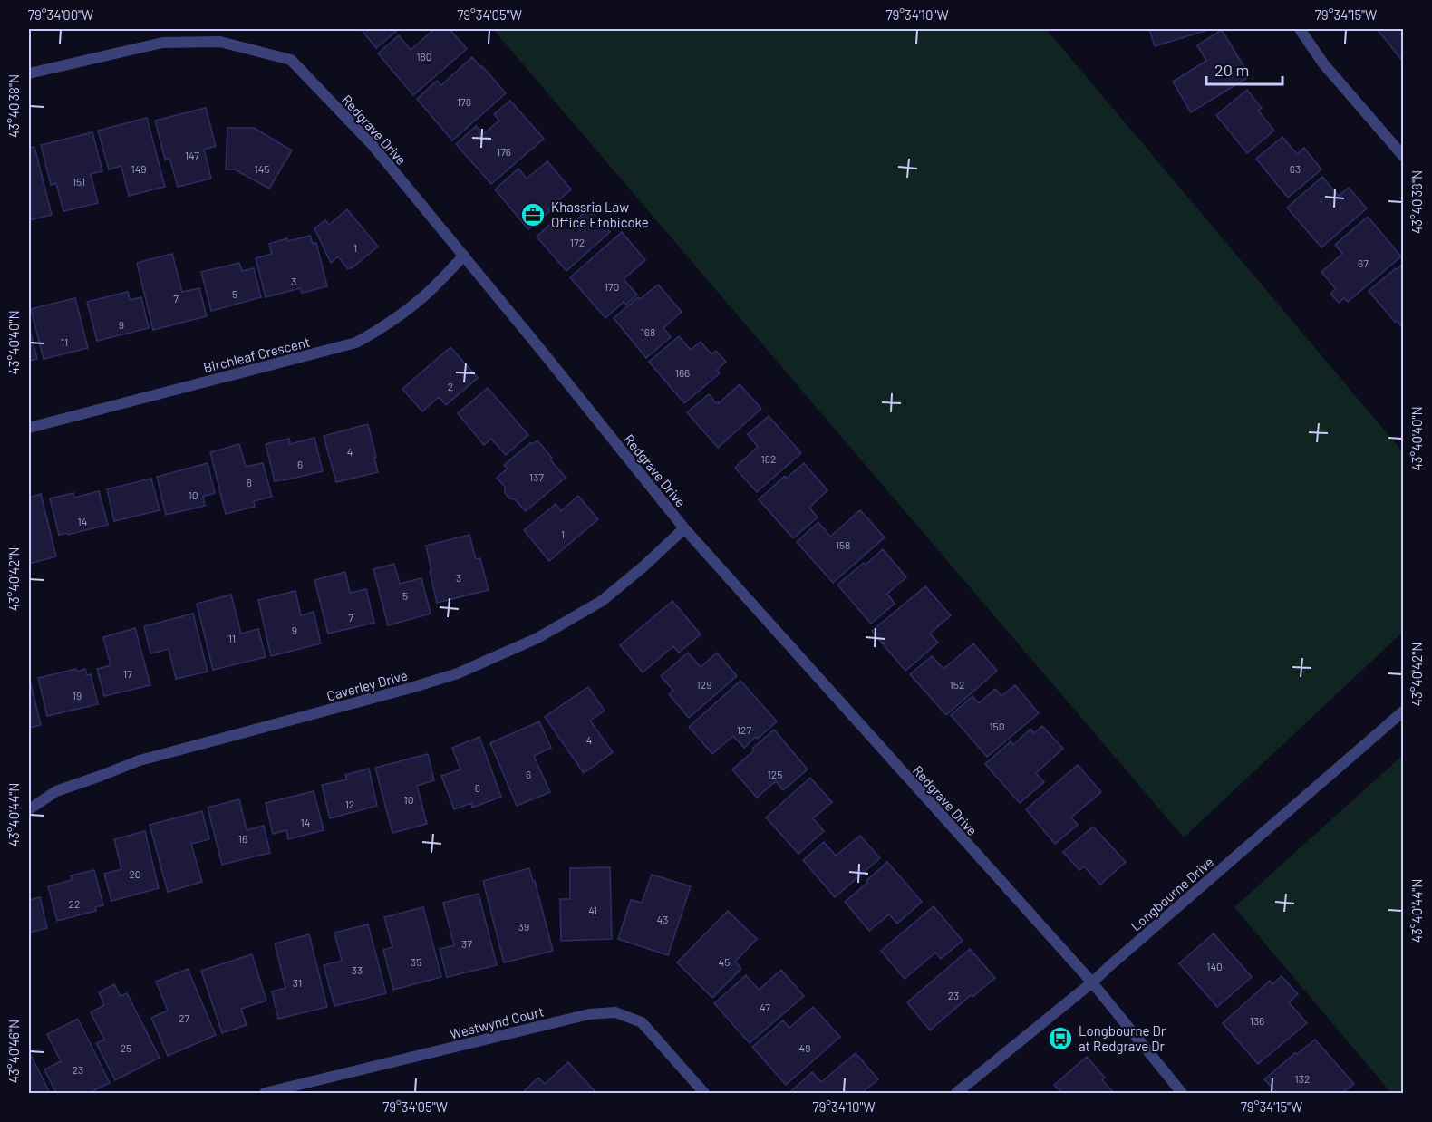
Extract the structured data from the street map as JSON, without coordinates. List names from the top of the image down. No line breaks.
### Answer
{"streets":{"street":["Redgrave Drive","Birchleaf Crescent","Caverley Drive","Longbourne Drive","Westwynd Court"]},"crossings":[["Redgrave Drive","Birchleaf Crescent"],["Redgrave Drive","Caverley Drive"],["Redgrave Drive","Longbourne Drive"]],"places":{"office":["Khassria Law Office Etobicoke"],"bus stop":["Longbourne Dr at Redgrave Dr"]},"house_numbers":["180","178","176","147","149","145","63","151","172","1","67","3","170","5","7","9","168","11","166","2","4","162","6","137","8","10","14","1","158","3","5","7","9","11","17","129","152","19","150","127","4","6","125","8","10","12","14","16","20","22","41","43","39","37","35","45","140","33","31","23","47","27","136","25","49","23","132"],"scale_bar":"20 m","coordinates":["79°34'00\"W","79°34'05\"W","79°34'10\"W","79°34'15\"W","43°40'38\"N","43°40'40\"N","43°40'42\"N","43°40'44\"N","43°40'46\"N"]}
